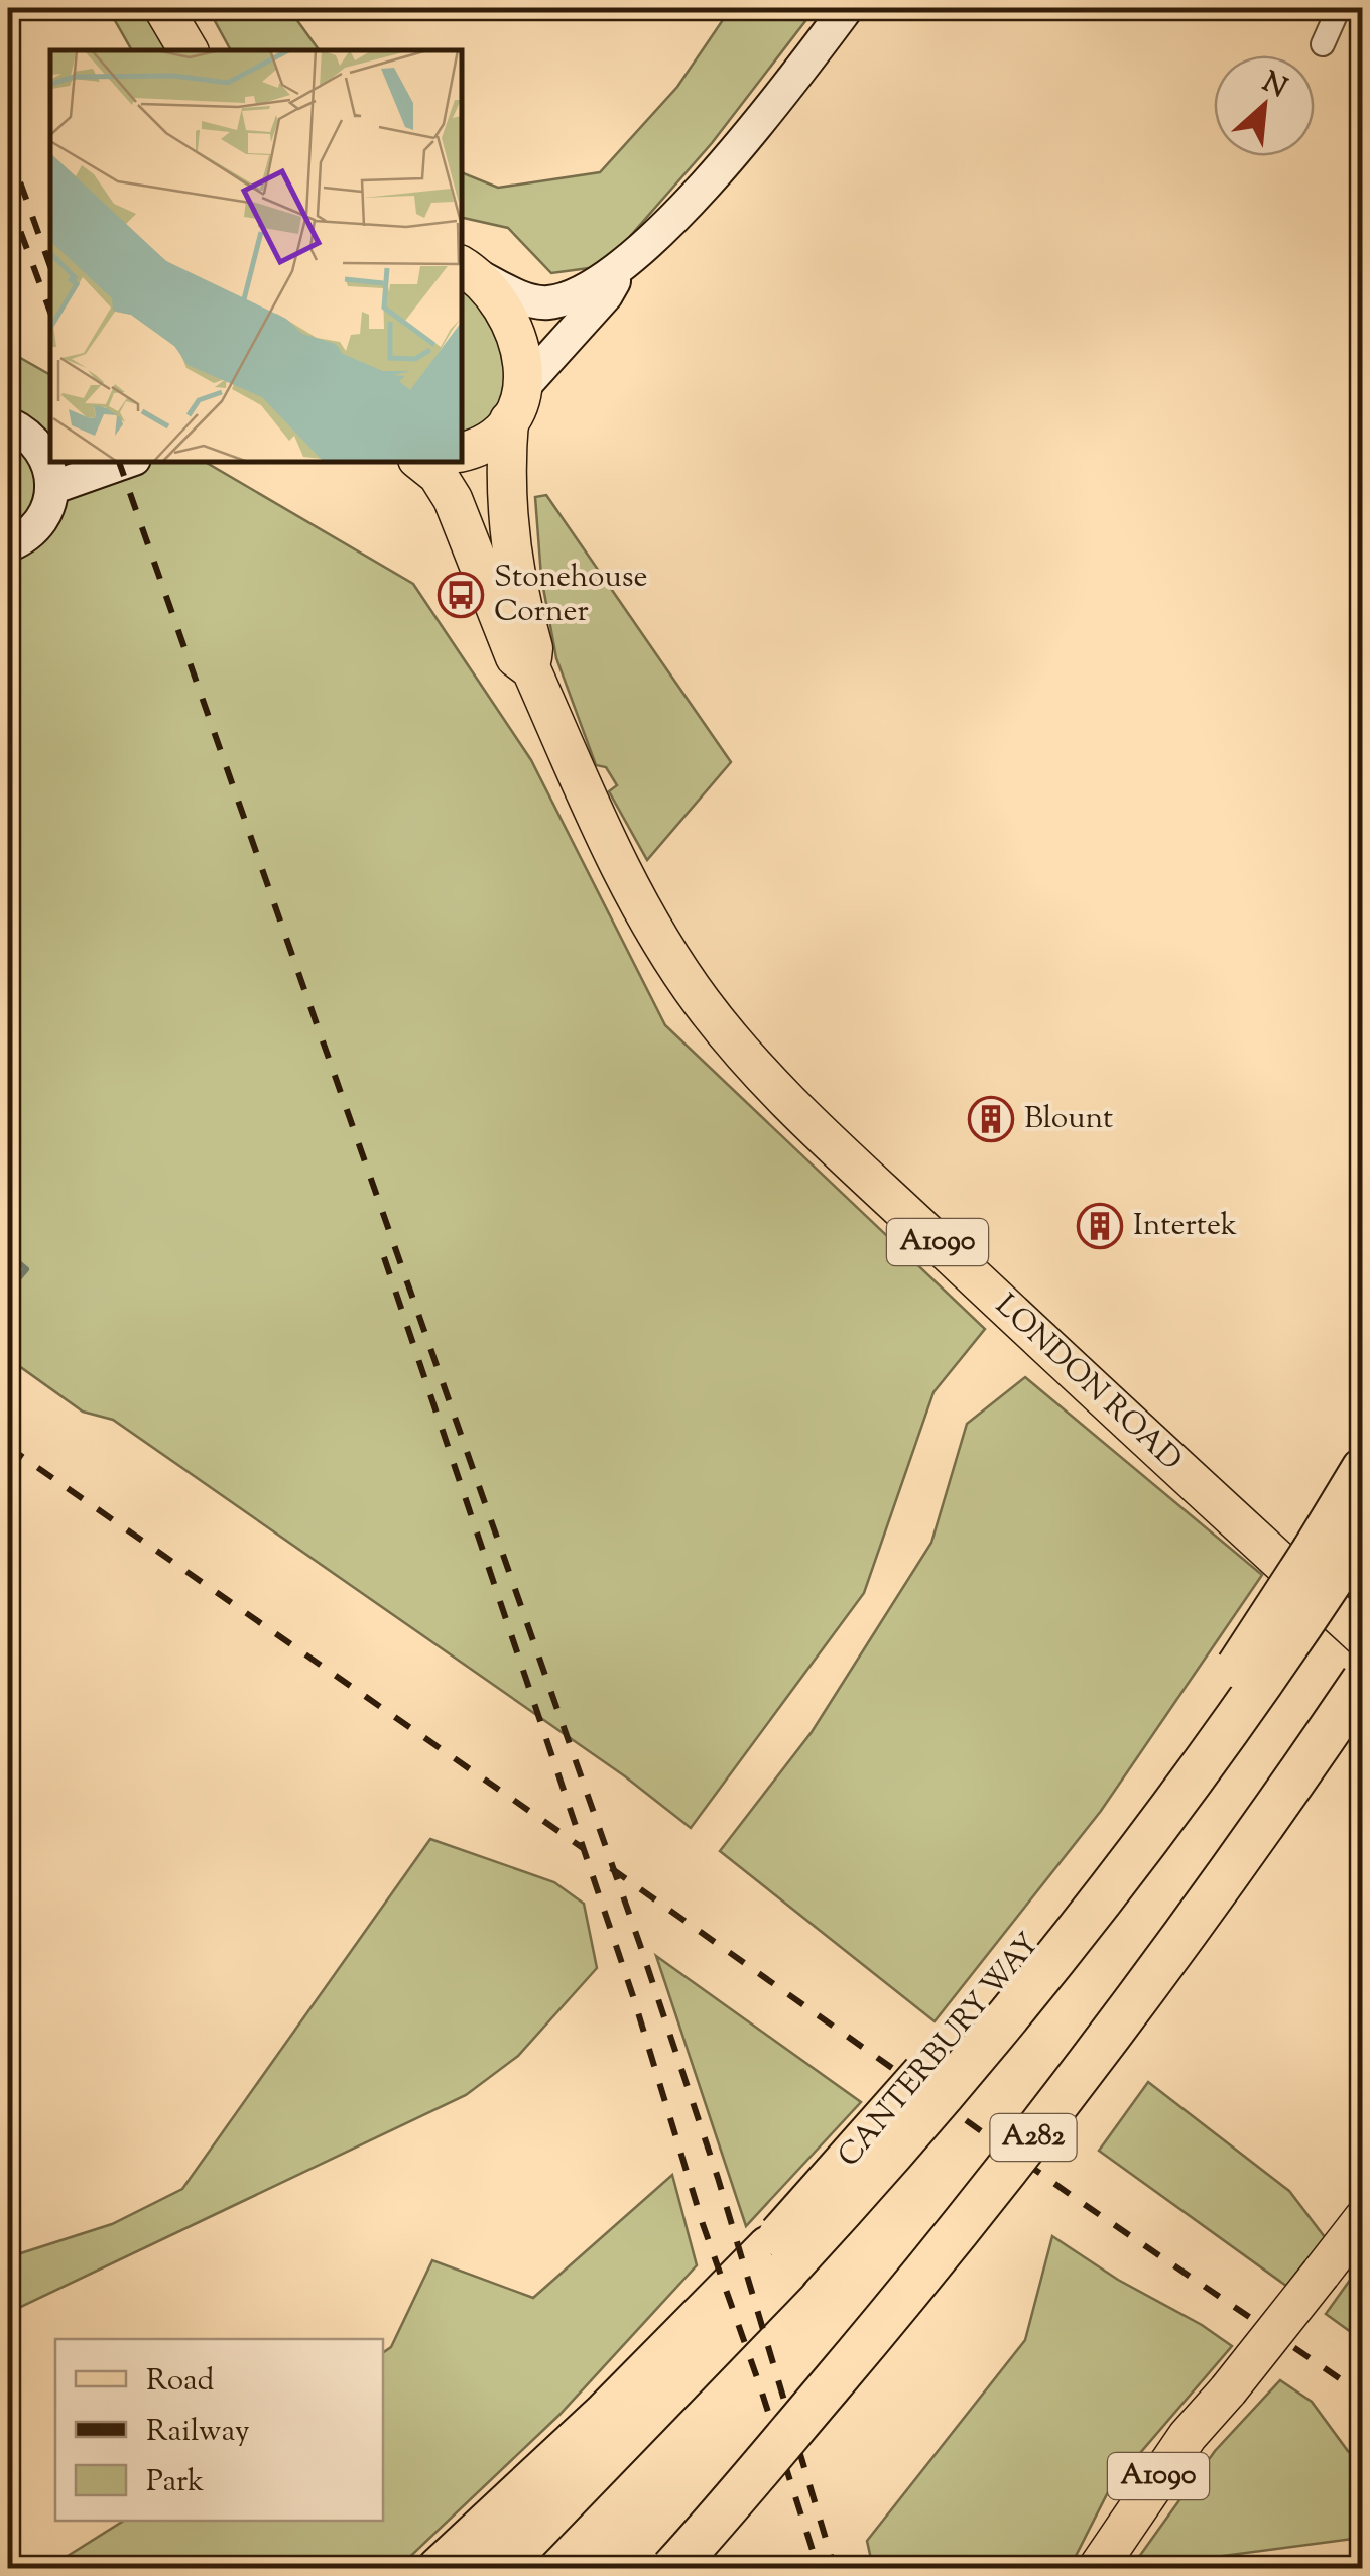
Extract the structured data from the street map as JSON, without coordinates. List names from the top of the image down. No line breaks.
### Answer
{"streets":{"highway":["CANTERBURY WAY","A282"],"main road":["A1090","LONDON ROAD"]},"crossings":[["A1090","LONDON ROAD"]],"places":{"bus stop":["Stonehouse Corner"],"building":["Blount","Intertek"]},"legend":["Road","Railway","Park"],"north":"top right"}
